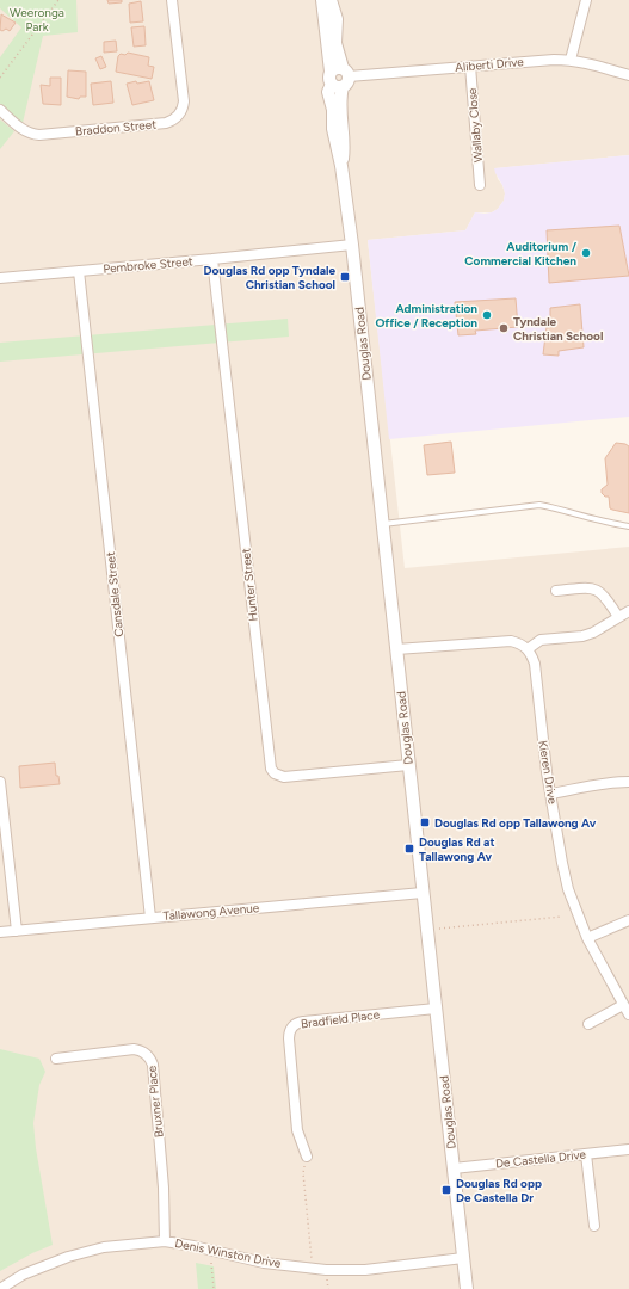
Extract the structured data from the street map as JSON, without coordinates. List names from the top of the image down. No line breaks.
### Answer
{"streets":{"street":["Aliberti Drive","Wallaby Close","Braddon Street","Pembroke Street","Douglas Road","Hunter Street","Cansdale Street","Kieren Drive","Tallawong Avenue","Bradfield Place","Bruxner Place","De Castella Drive","Denis Winston Drive"]},"crossings":[["Aliberti Drive","Wallaby Close"],["Aliberti Drive","Douglas Road"],["Pembroke Street","Douglas Road"],["Pembroke Street","Hunter Street"],["Pembroke Street","Cansdale Street"],["Douglas Road","Hunter Street"],["Douglas Road","Tallawong Avenue"],["Douglas Road","Bradfield Place"],["Douglas Road","De Castella Drive"],["Douglas Road","Denis Winston Drive"],["Cansdale Street","Tallawong Avenue"],["Bruxner Place","Denis Winston Drive"]],"parks":["Weeronga Park"],"places":{"other":["Auditorium / Commercial Kitchen","Administration Office / Reception","Tyndale Christian School"],"transit":["Douglas Rd opp Tyndale Christian School","Douglas Rd opp Tallawong Av","Douglas Rd at Tallawong Av","Douglas Rd opp De Castella Dr"]}}
